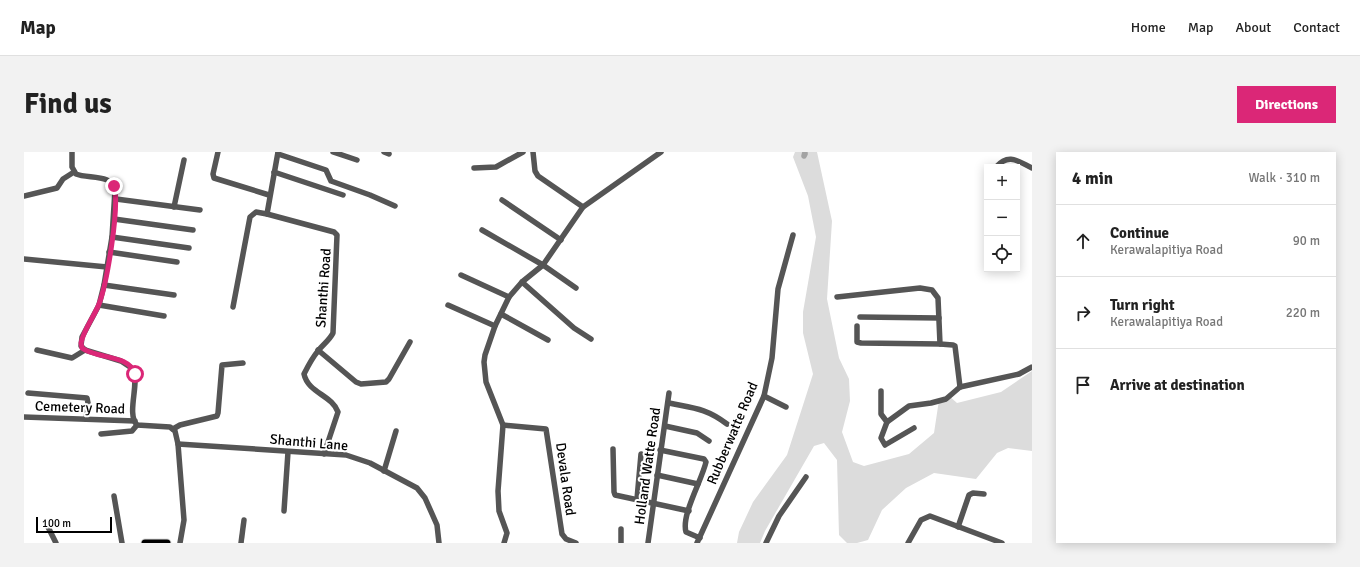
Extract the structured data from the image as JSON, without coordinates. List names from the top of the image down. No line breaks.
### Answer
{"streets":{"street":["Shanthi Road","Cemetery Road","Rubberwatte Road","Shanthi Lane","Holland Watte Road","Devala Road"]},"crossings":[["Shanthi Road","Shanthi Lane"]],"scale_bar":"100 m","page":{"header":"Map","nav":["Home","Map","About","Contact"],"buttons":"Directions","title":"Find us","heading":["4 min","Walk · 310 m"],"map_buttons":["+","−"],"list":[["Continue","Kerawalapitiya Road","90 m"],["Turn right","Kerawalapitiya Road","220 m"],"Arrive at destination"],"scale":"100 m"}}
